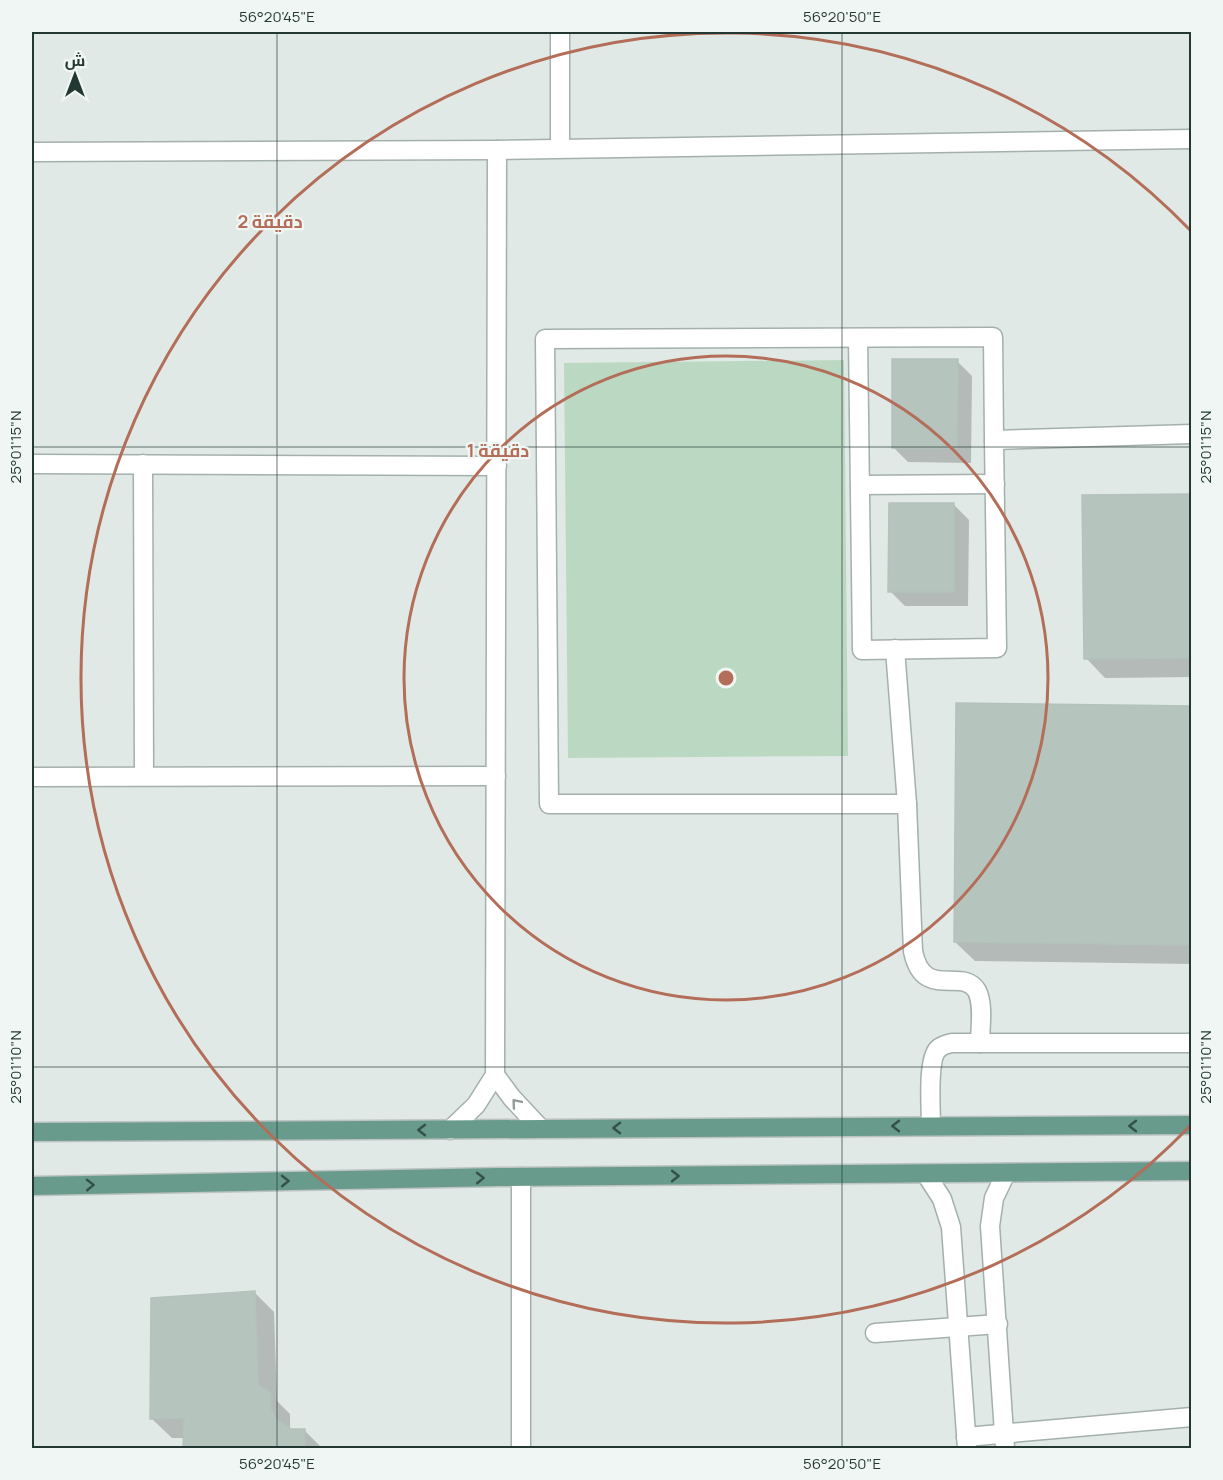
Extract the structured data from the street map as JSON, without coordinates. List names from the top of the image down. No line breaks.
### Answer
{"north":"top","coordinates":["56°20'45\"E","56°20'50\"E","25°01'15\"N","25°01'10\"N"],"rings":["2 دقيقة","1 دقيقة"]}
